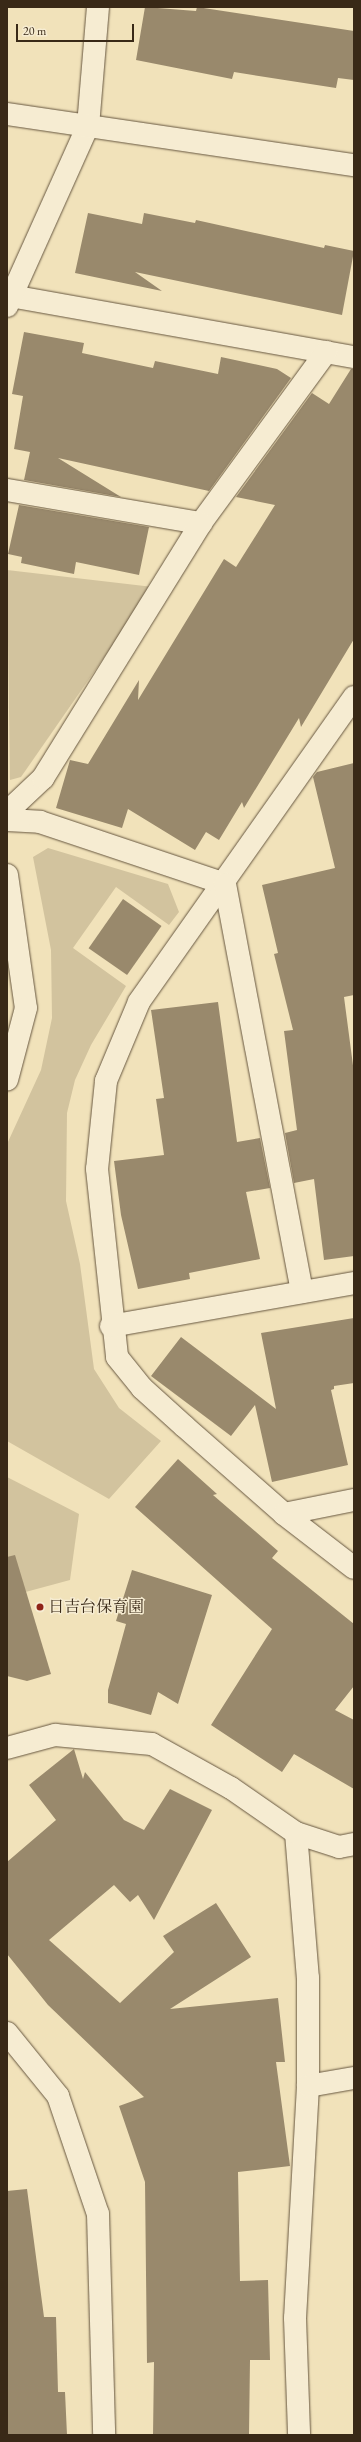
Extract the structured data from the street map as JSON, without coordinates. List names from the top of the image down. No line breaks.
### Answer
{"places":["日吉台保育園"],"scale_bar":"20 m"}
